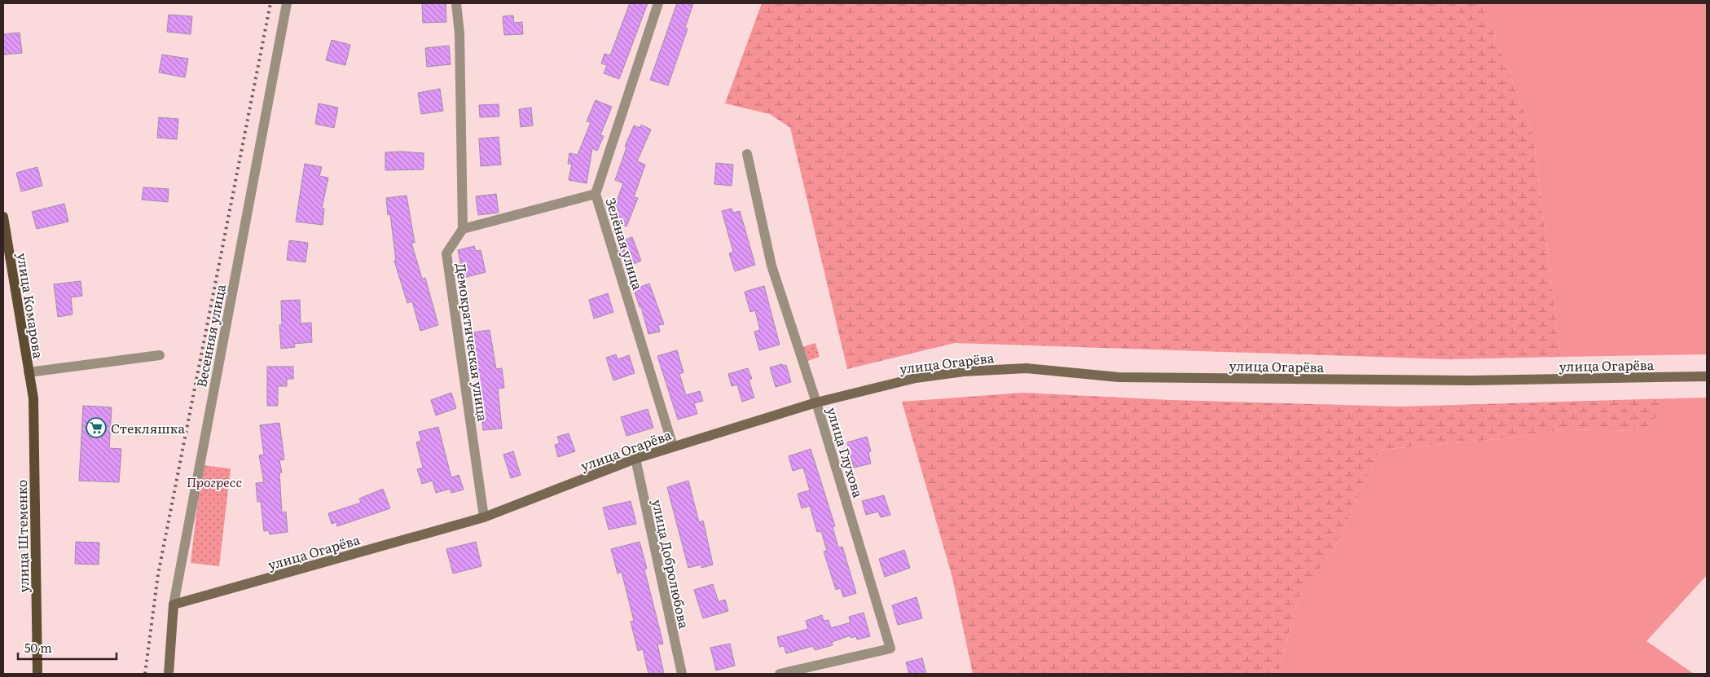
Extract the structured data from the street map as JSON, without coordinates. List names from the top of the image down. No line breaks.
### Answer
{"streets":{"main road":["улица Комарова","Весенняя улица","улица Огарёва","улица Штеменко"],"street":["Зелёная улица","Демократическая улица","улица Глухова","улица Добролюбова"]},"crossings":[["Зелёная улица","улица Огарёва"],["улица Комарова","улица Штеменко"],["Весенняя улица","улица Огарёва"],["Демократическая улица","улица Огарёва"],["улица Огарёва","улица Глухова"],["улица Огарёва","улица Добролюбова"]],"parks":["Прогресс"],"places":{"supermarket":["Стекляшка"]},"scale_bar":"50 m"}
